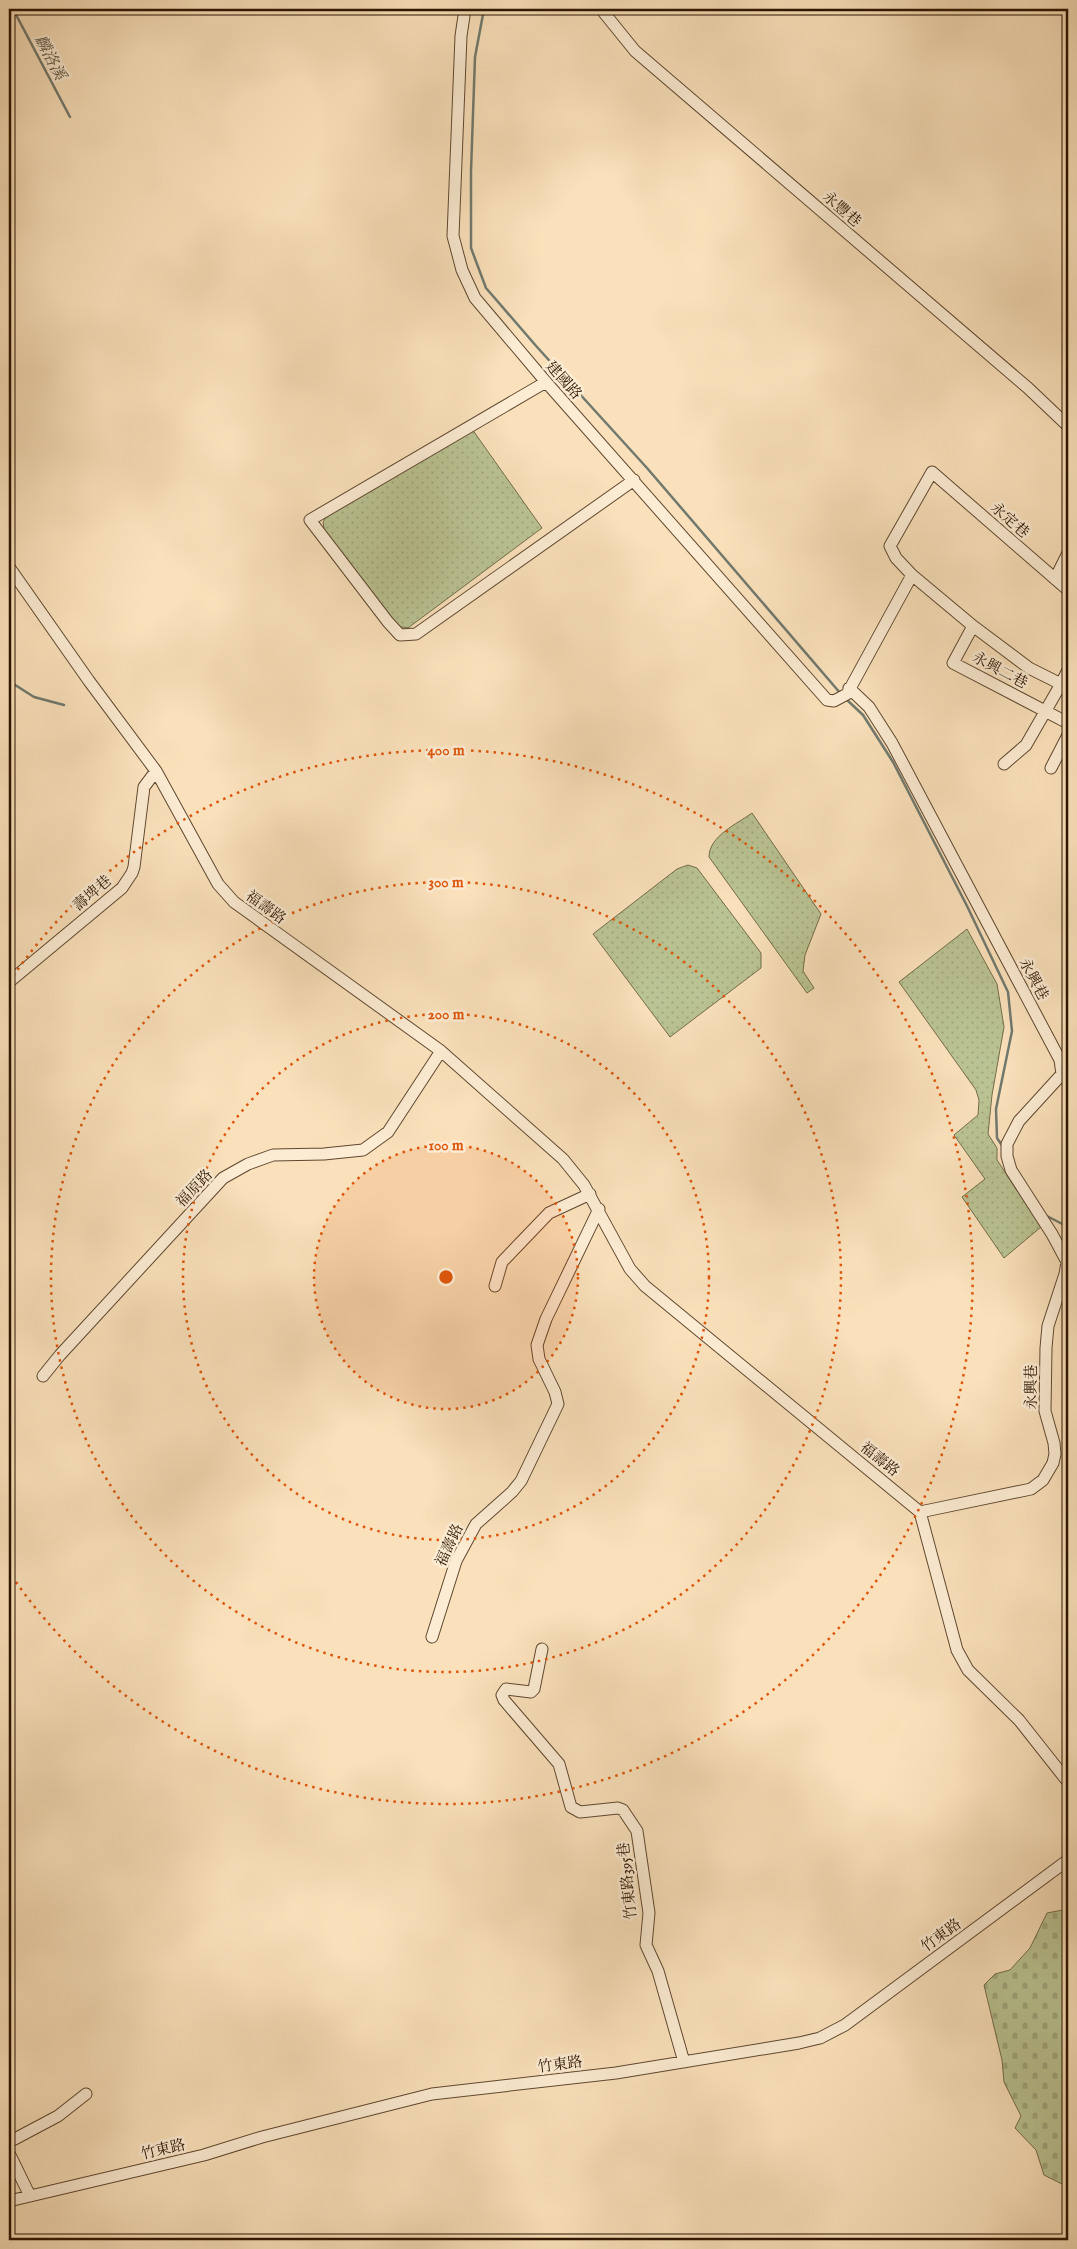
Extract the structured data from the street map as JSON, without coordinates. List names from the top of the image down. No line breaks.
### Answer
{"streets":{"street":["永豐巷","建國路","永定巷","永興二巷","壽埤巷","福壽路","永興巷","福原路","竹東路395巷","竹東路"]},"crossings":[["建國路","永興巷"],["壽埤巷","福壽路"],["福壽路","永興巷"],["福壽路","福原路"],["竹東路395巷","竹東路"]],"water":["麟洛溪"],"rings":["400 m","300 m","200 m","100 m"]}
